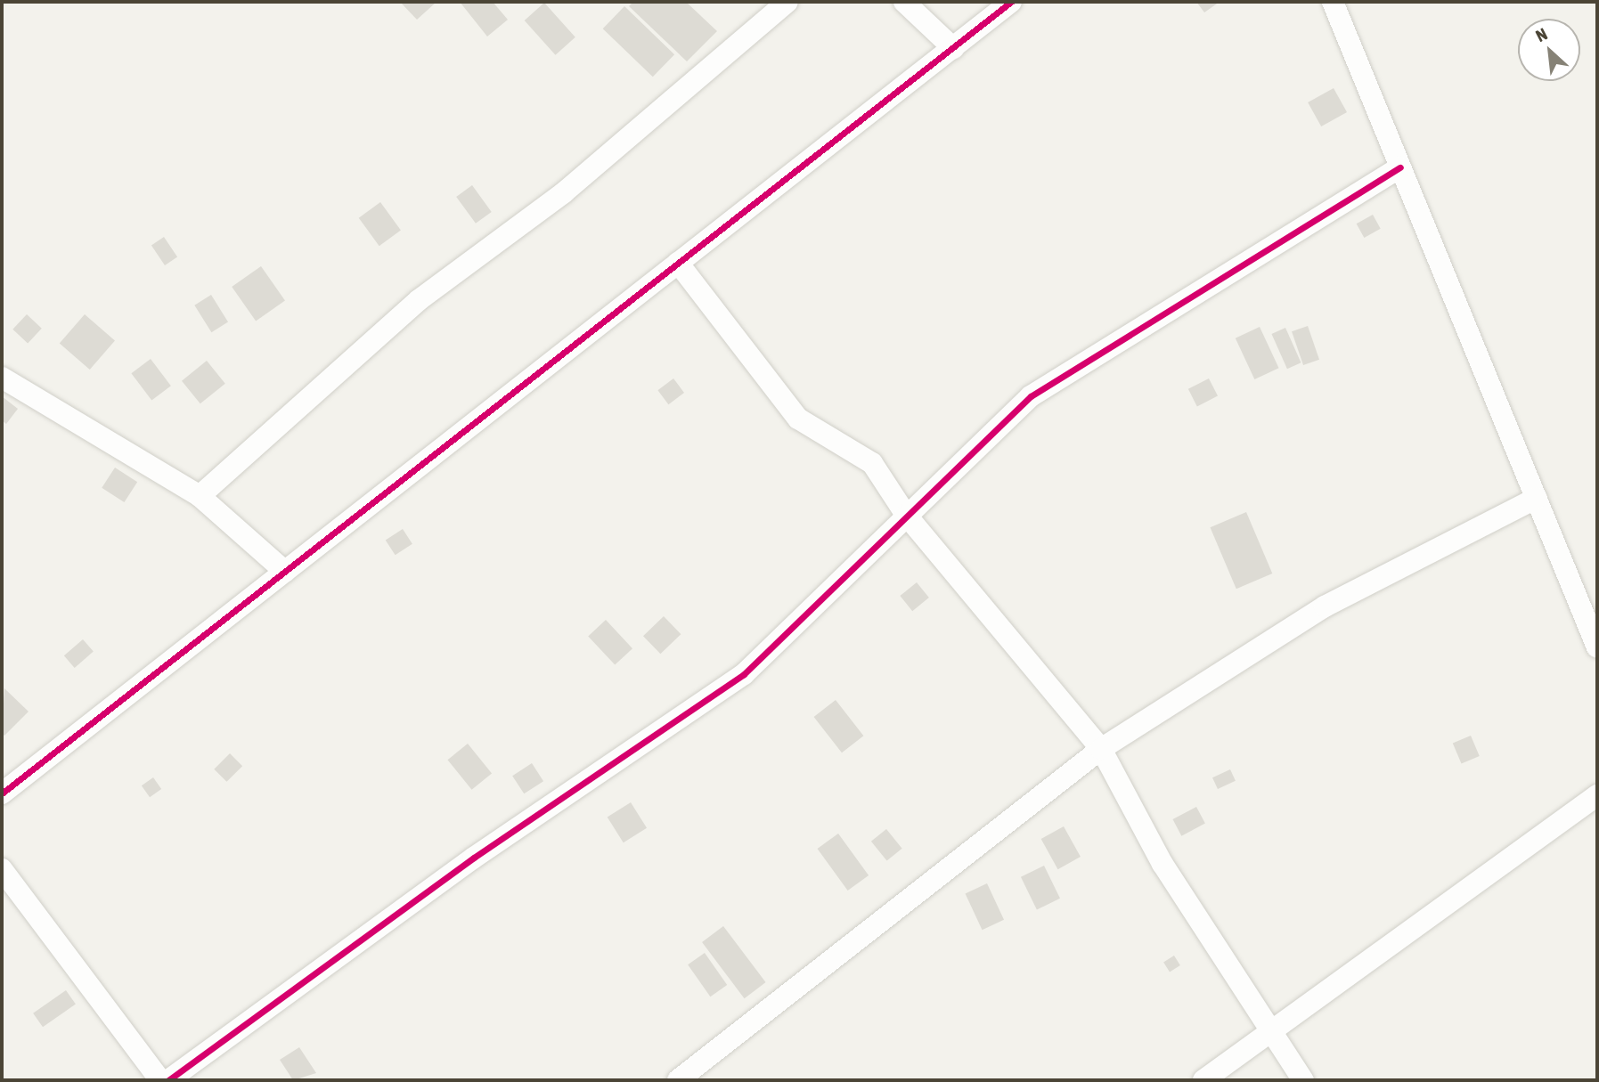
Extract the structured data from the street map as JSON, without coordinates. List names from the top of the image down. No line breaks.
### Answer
{"north":"top left"}
